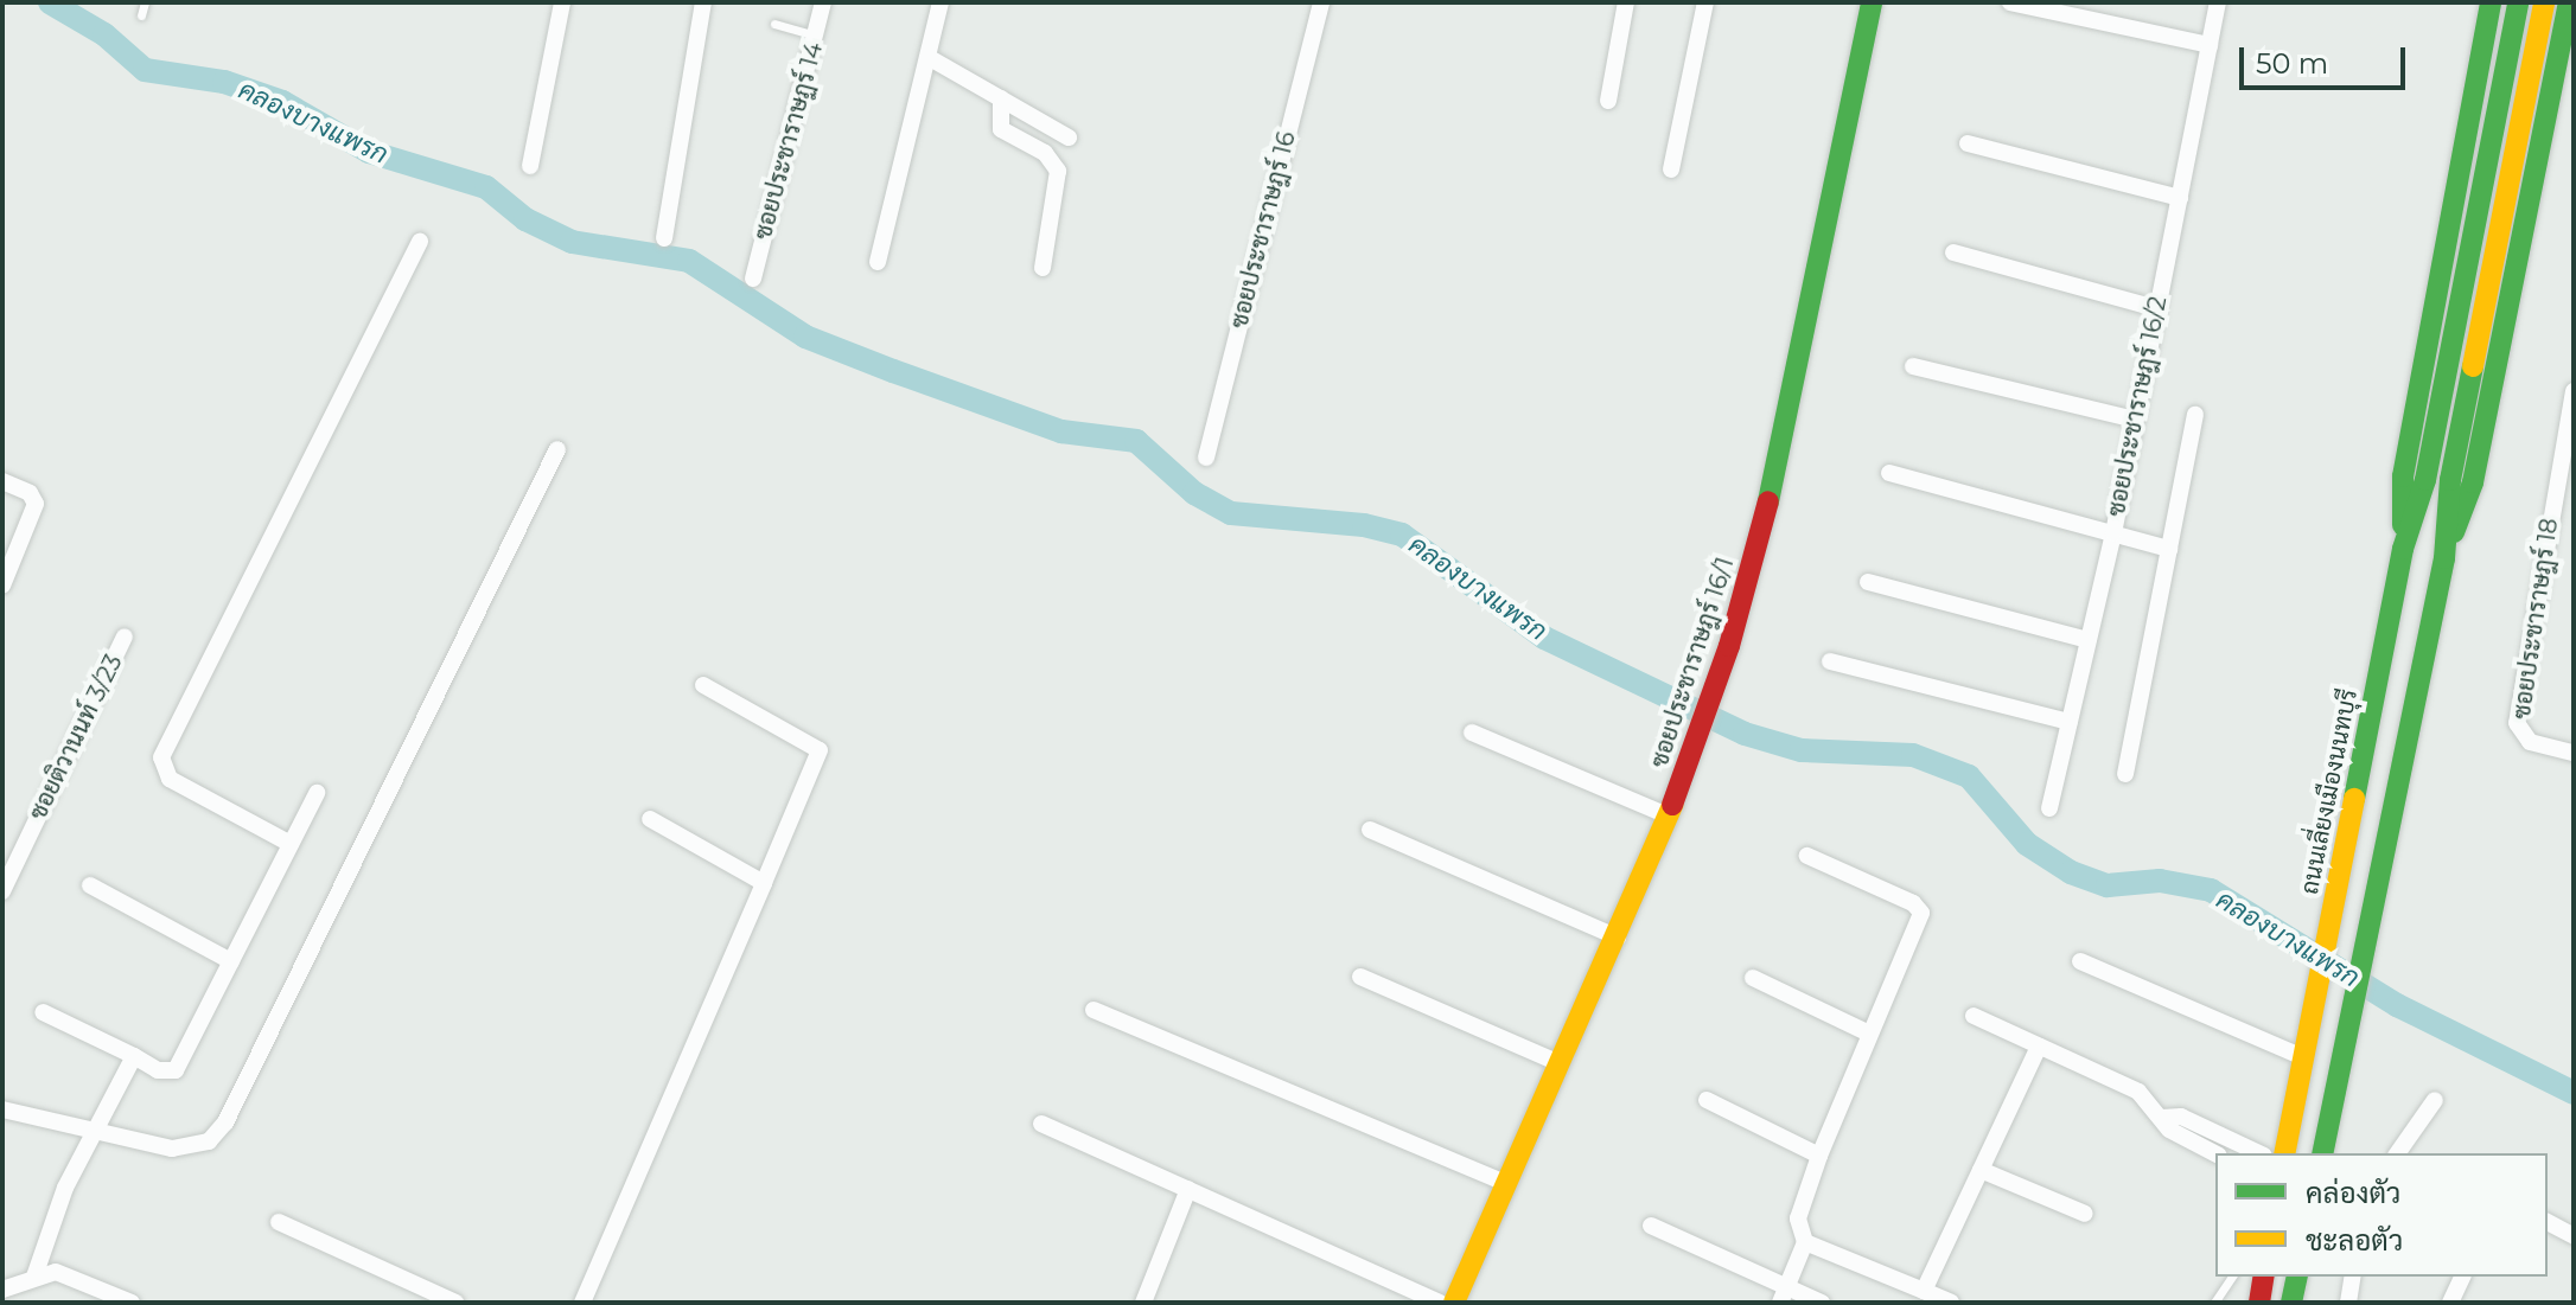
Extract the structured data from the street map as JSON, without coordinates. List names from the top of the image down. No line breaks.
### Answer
{"streets":{"main road":["ซอยประชาราษฎร์ 16/1","ถนนเลี่ยงเมืองนนทบุรี"],"street":["ซอยประชาราษฏร์ 14","ซอยประชาราษฎร์ 16","ซอยประชาราษฎร์ 16/2","ซอยประชาราษฎร์ 18","ซอยติวานนท์ 3/23"]},"water":["คลองบางแพรก"],"legend":["คล่องตัว","ชะลอตัว"],"scale_bar":"50 m"}
